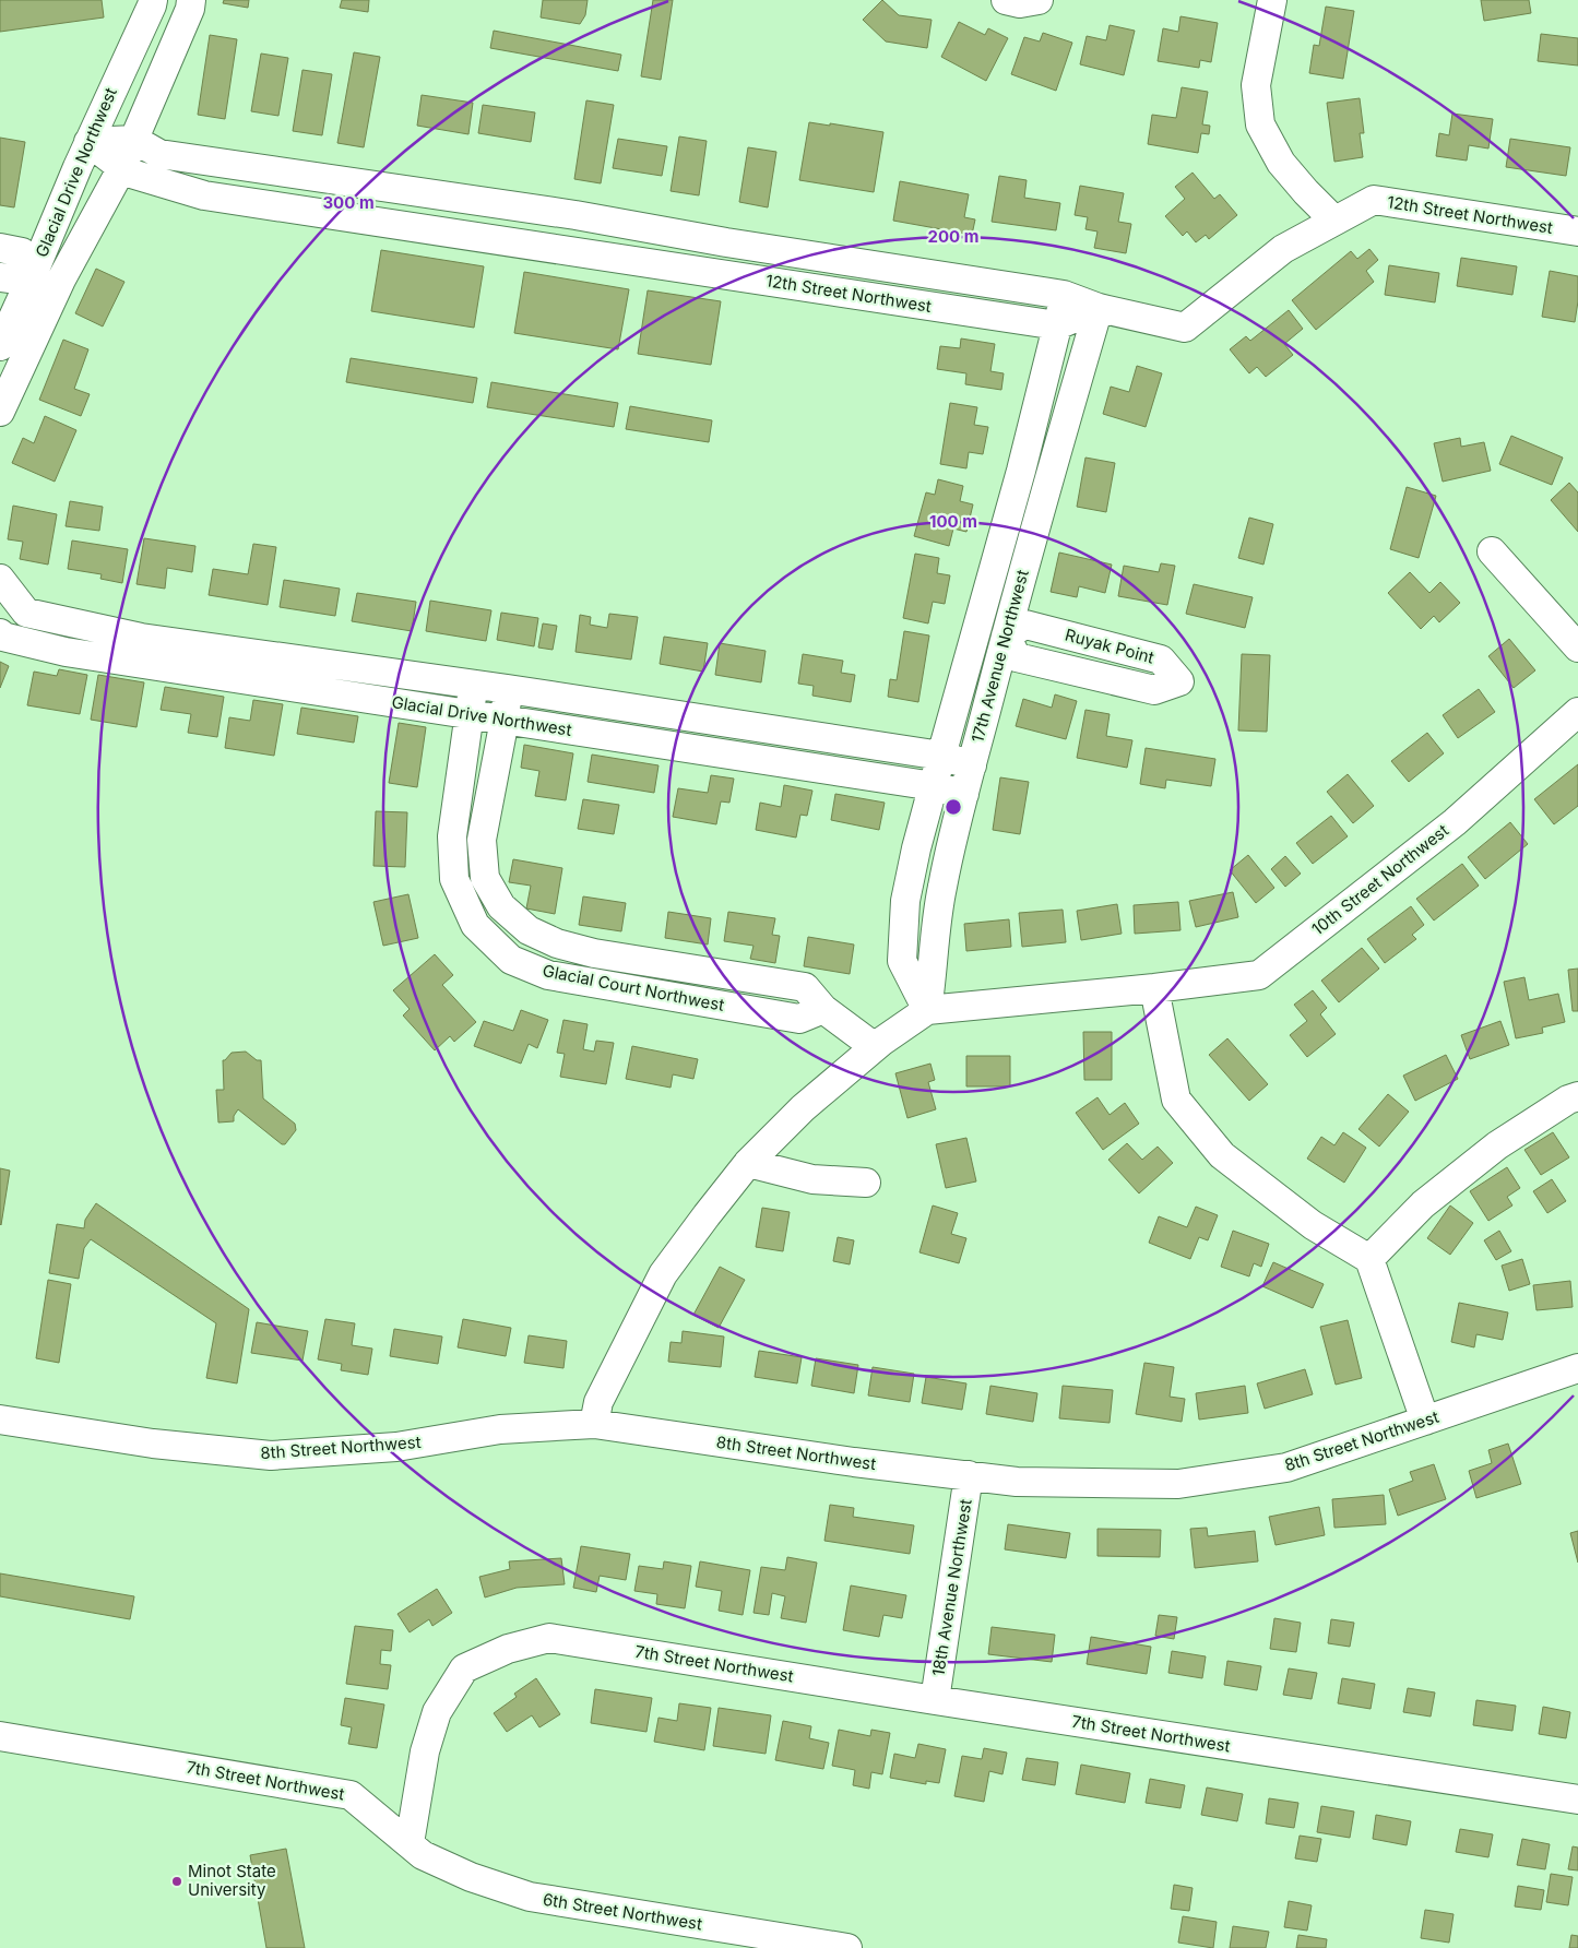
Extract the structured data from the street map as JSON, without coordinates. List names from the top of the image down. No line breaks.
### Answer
{"streets":{"street":["Glacial Drive Northwest","12th Street Northwest","Ruyak Point","17th Avenue Northwest","10th Street Northwest","Glacial Court Northwest","8th Street Northwest","18th Avenue Northwest","7th Street Northwest","6th Street Northwest"]},"crossings":[["Glacial Drive Northwest","12th Street Northwest"],["Glacial Drive Northwest","17th Avenue Northwest"],["Glacial Drive Northwest","Glacial Court Northwest"],["12th Street Northwest","17th Avenue Northwest"],["Ruyak Point","17th Avenue Northwest"],["8th Street Northwest","18th Avenue Northwest"],["18th Avenue Northwest","7th Street Northwest"],["7th Street Northwest","6th Street Northwest"]],"places":["Minot State University"],"rings":["300 m","200 m","100 m"]}
